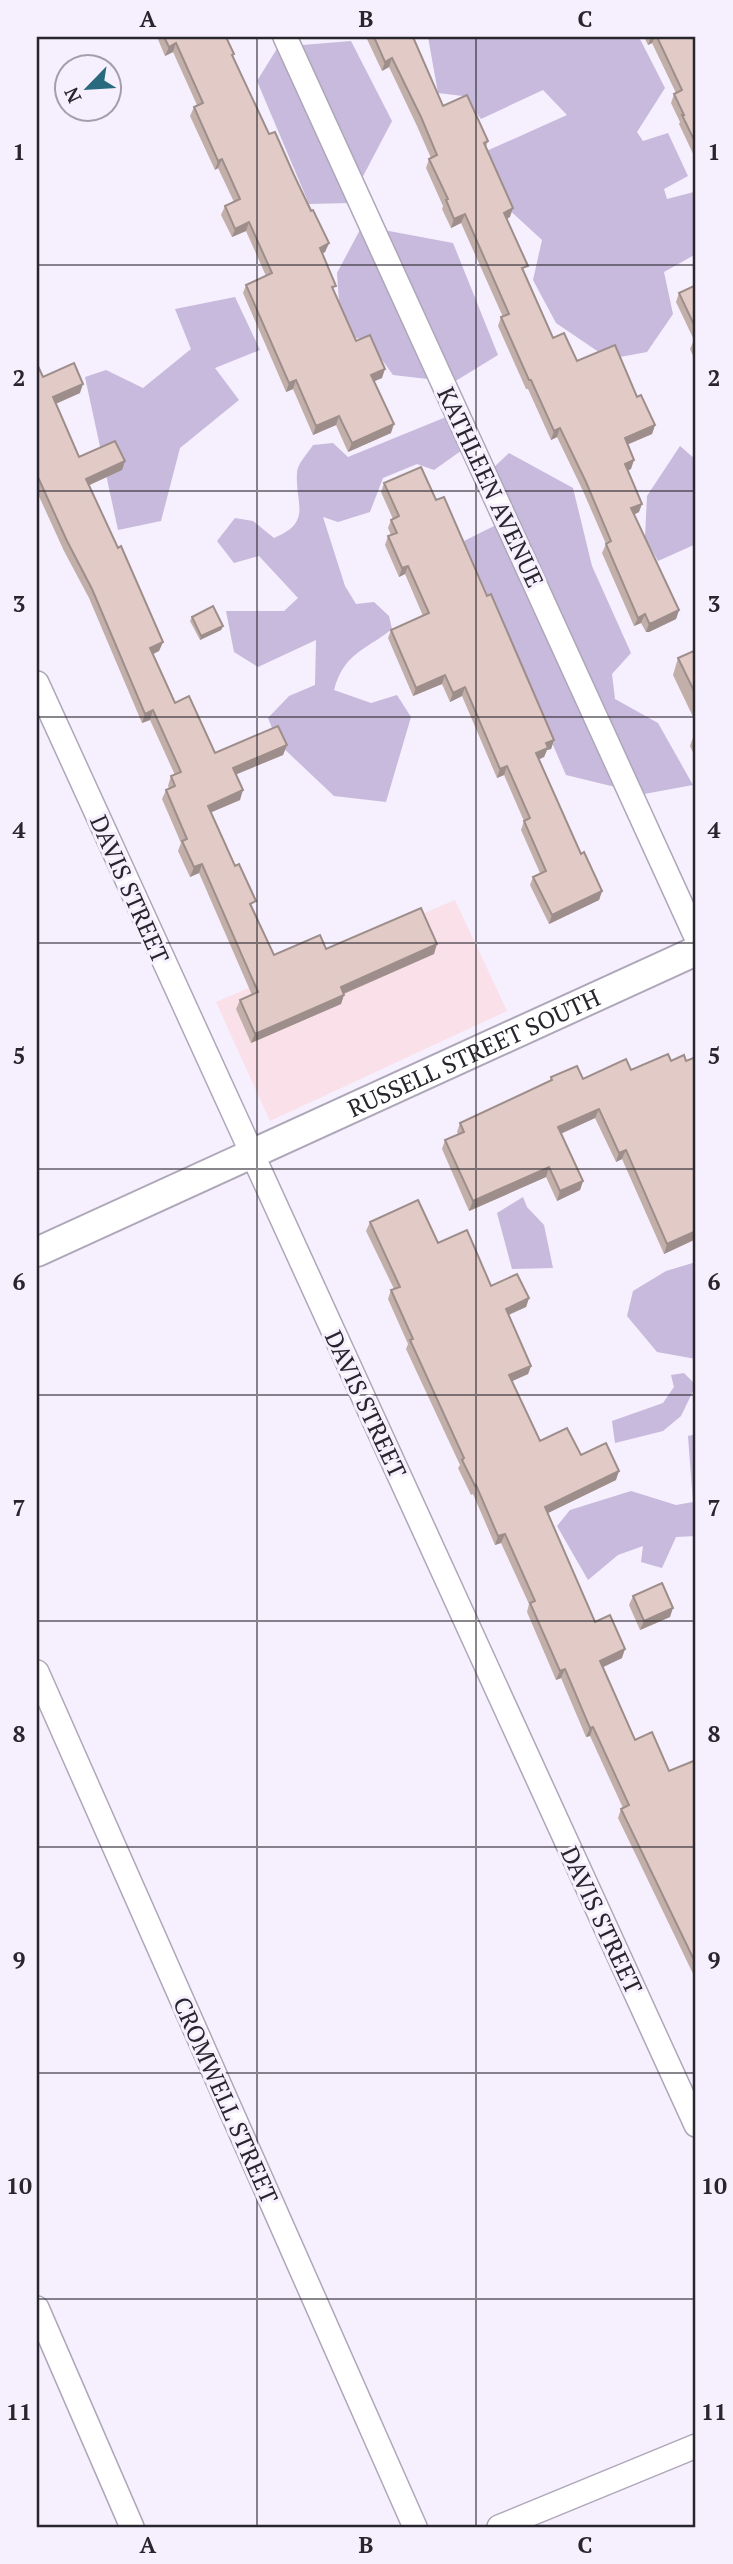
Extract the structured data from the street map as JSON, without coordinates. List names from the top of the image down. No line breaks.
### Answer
{"streets":{"street":["KATHLEEN AVENUE","DAVIS STREET","RUSSELL STREET SOUTH","CROMWELL STREET"]},"crossings":[["DAVIS STREET","RUSSELL STREET SOUTH"]],"north":"bottom left","grid":{"columns":["A","B","C"],"rows":["1","2","3","4","5","6","7","8","9","10","11"]}}
